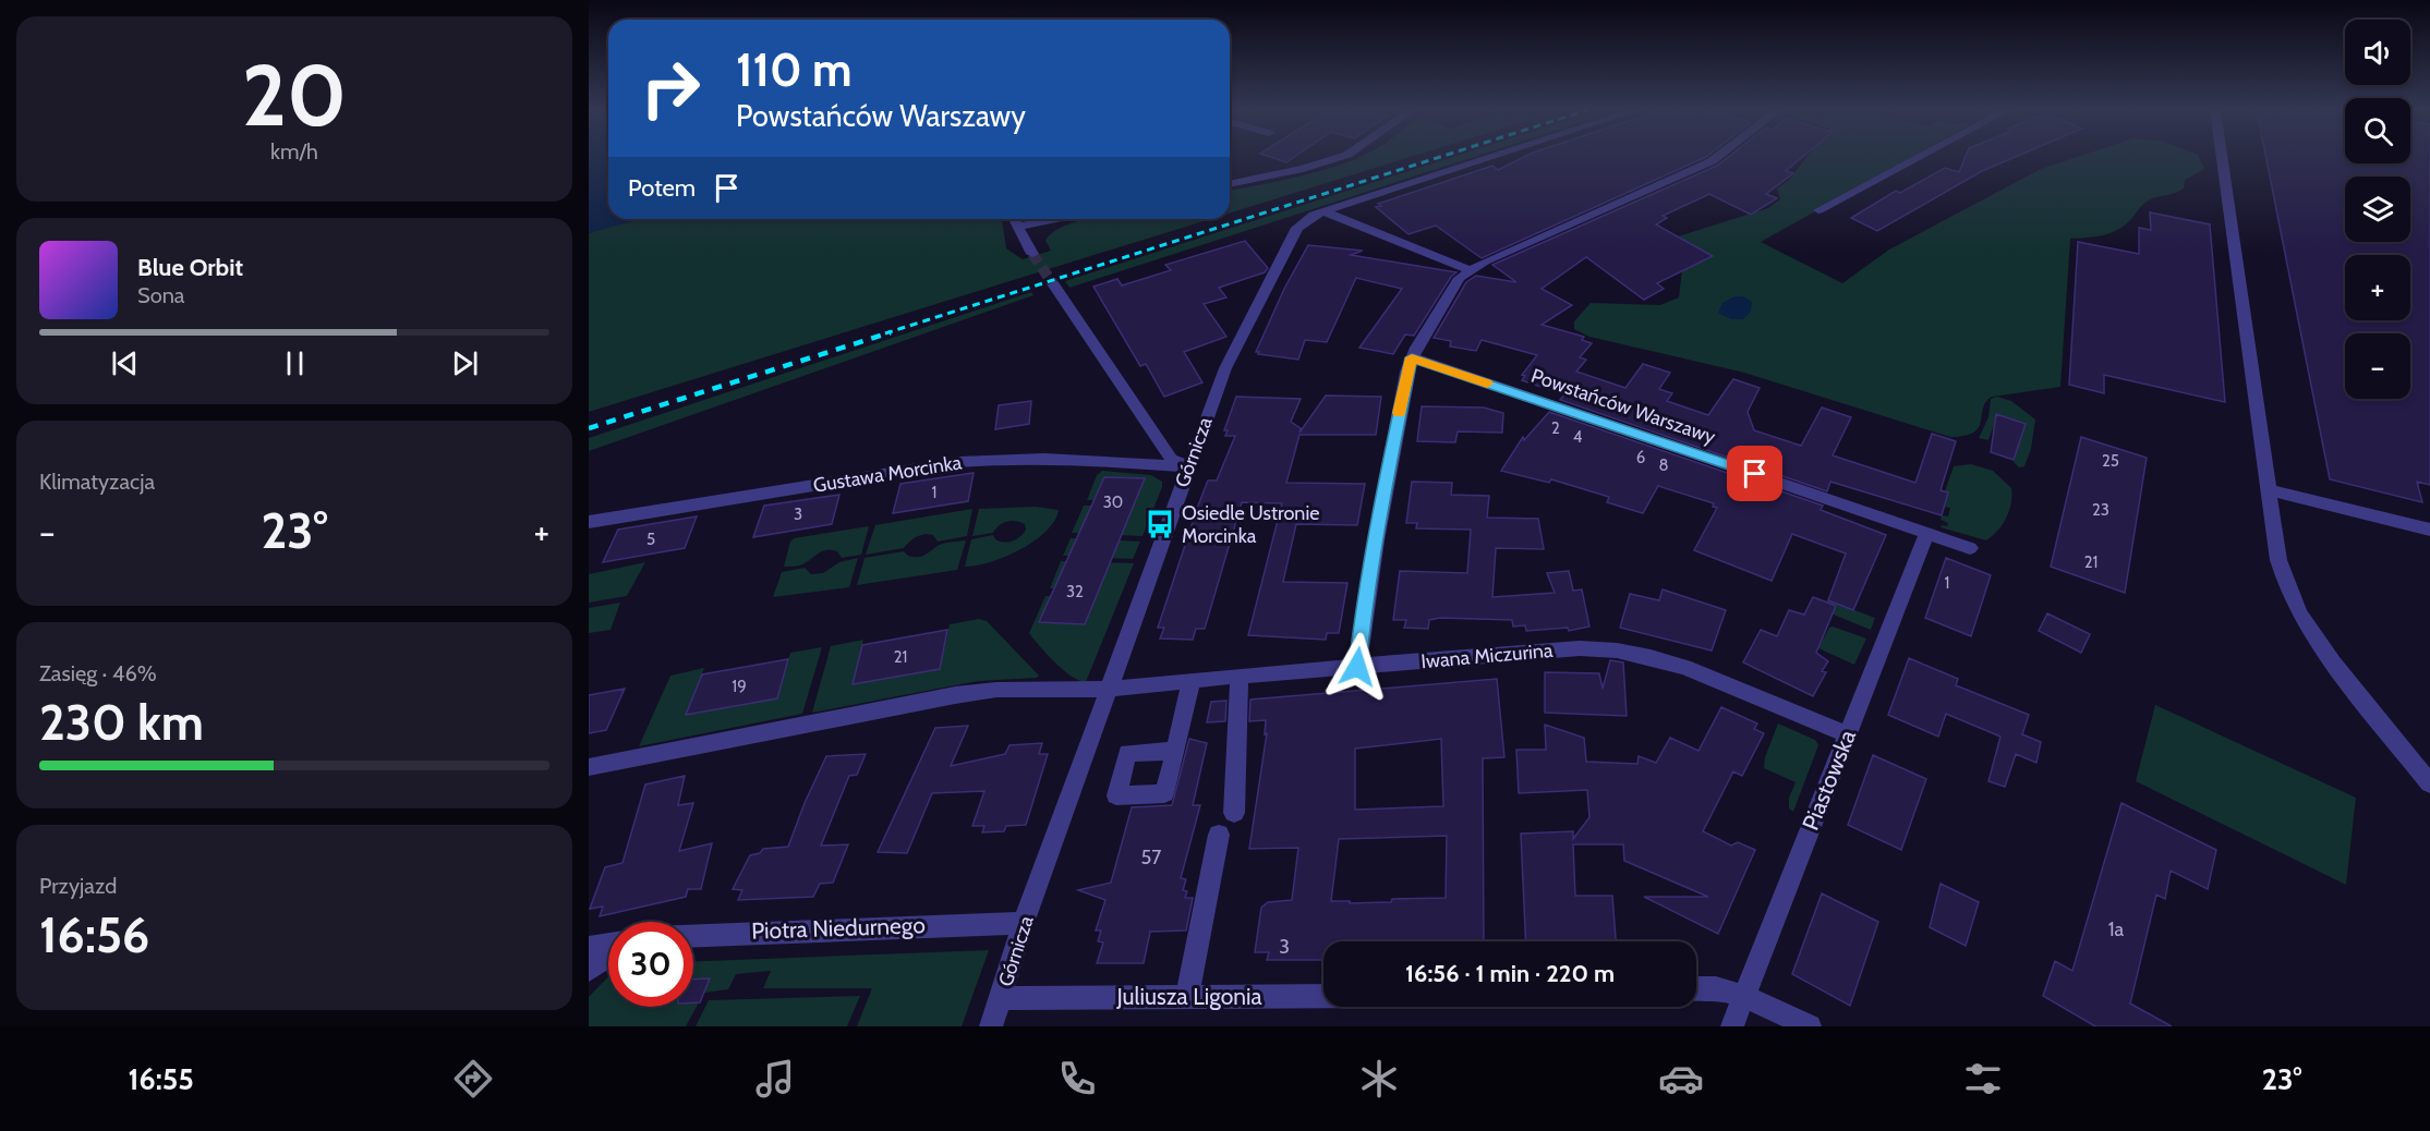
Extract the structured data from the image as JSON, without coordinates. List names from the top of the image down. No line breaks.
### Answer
{"streets":{"street":["Powstańców Warszawy","Górnicza","Gustawa Morcinka","Iwana Miczurina","Piastowska","Piotra Niedurnego","Juliusza Ligonia"]},"crossings":[["Powstańców Warszawy","Piastowska"],["Górnicza","Gustawa Morcinka"],["Górnicza","Iwana Miczurina"],["Górnicza","Piotra Niedurnego"],["Górnicza","Juliusza Ligonia"],["Iwana Miczurina","Piastowska"]],"places":{"bus stop":["Osiedle Ustronie Morcinka"]},"house_numbers":["2","4","6","25","8","1","30","23","3","5","21","1","32","21","19","57","1a","3"],"page":{"tile":[["20","km/h"],"Klimatyzacja",["Zasięg · 46%","230 km"],["Przyjazd","16:56"]],"map_buttons":["+","−"],"turn":["110 m","Powstańców Warszawy"],"then":"Potem","song":["Blue Orbit","Sona"],"heat":["−","23°","+"],"limit":"30","trip":"16:56 · 1 min · 220 m","tabs":["16:55","23°"]}}
